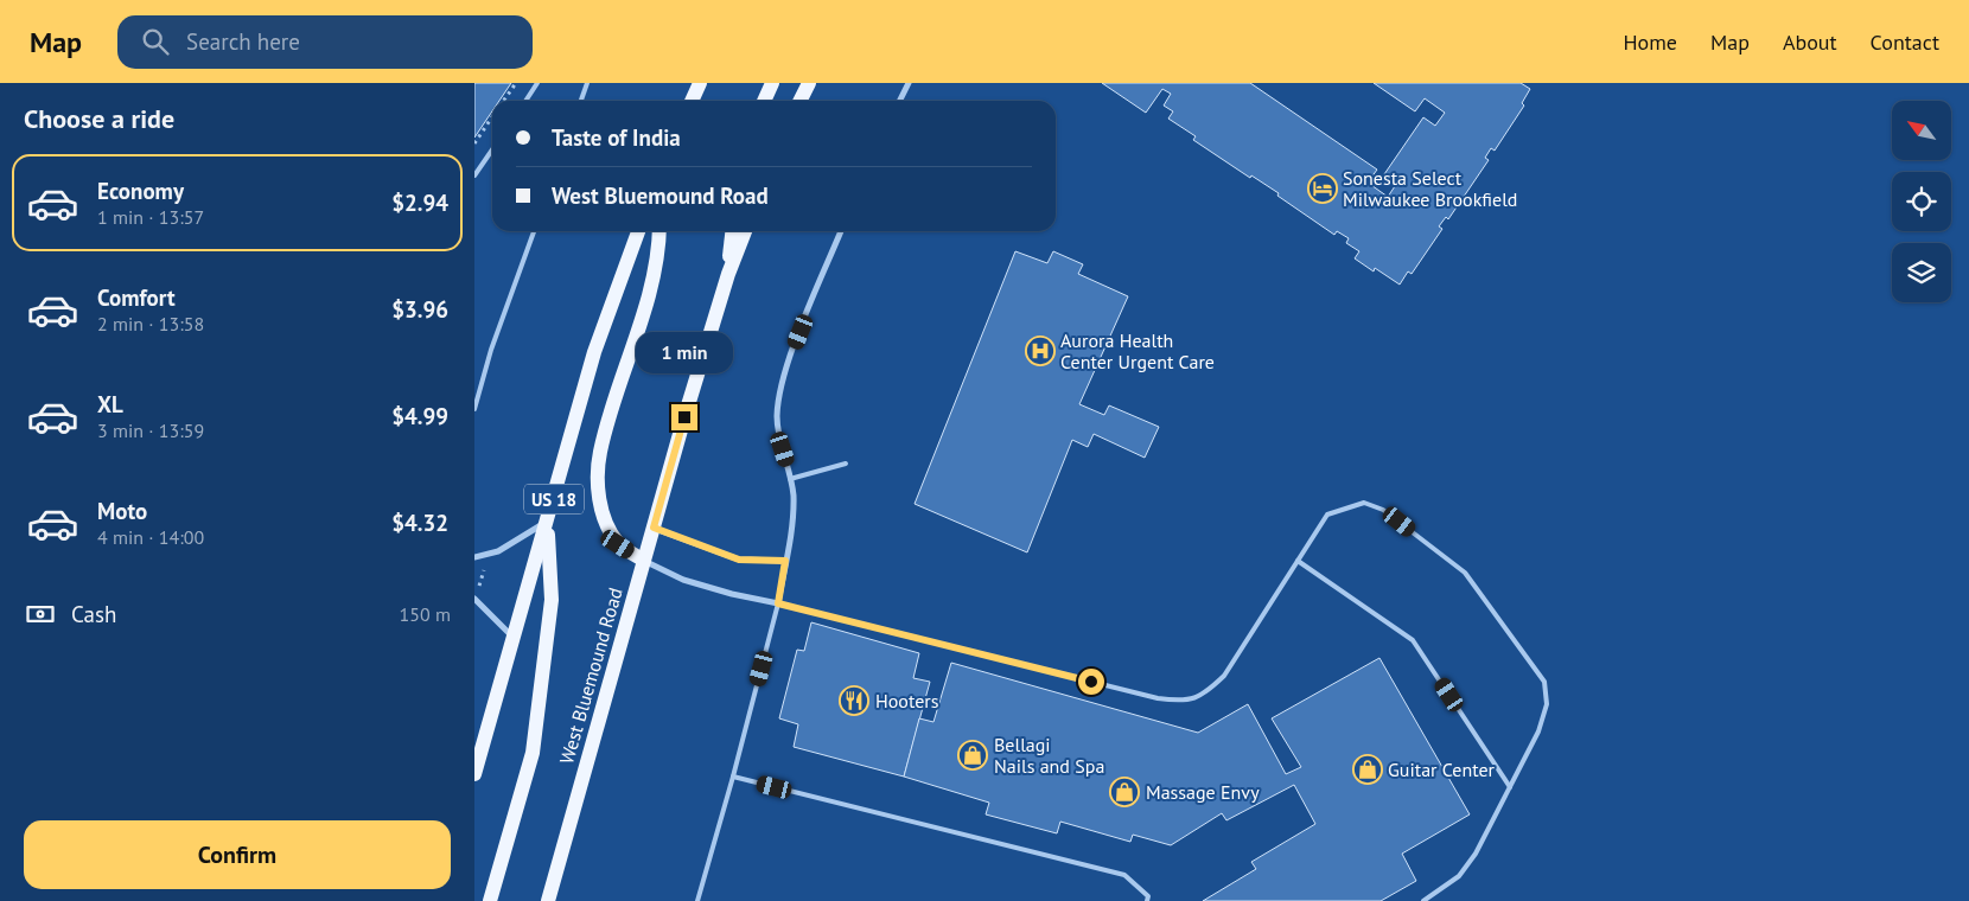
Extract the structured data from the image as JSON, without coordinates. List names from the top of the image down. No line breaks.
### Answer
{"streets":{"main road":["US 18","West Bluemound Road"]},"places":{"hotel":["Sonesta Select Milwaukee Brookfield"],"hospital":["Aurora Health Center Urgent Care"],"restaurant":["Hooters"],"shop":["Bellagi Nails and Spa","Guitar Center","Massage Envy"]},"north":"top left","page":{"header":"Map","search":"Search here","nav":["Home","Map","About","Contact"],"heading":"Choose a ride","banner":["Taste of India","West Bluemound Road"],"list":[{"name":"Economy","note":"1 min · 13:57","value":"$2.94"},{"name":"Comfort","note":"2 min · 13:58","value":"$3.96"},{"name":"XL","note":"3 min · 13:59","value":"$4.99"},{"name":"Moto","note":"4 min · 14:00","value":"$4.32"}],"bubble":"1 min","pay":["Cash","150 m"],"buttons":"Confirm"}}
